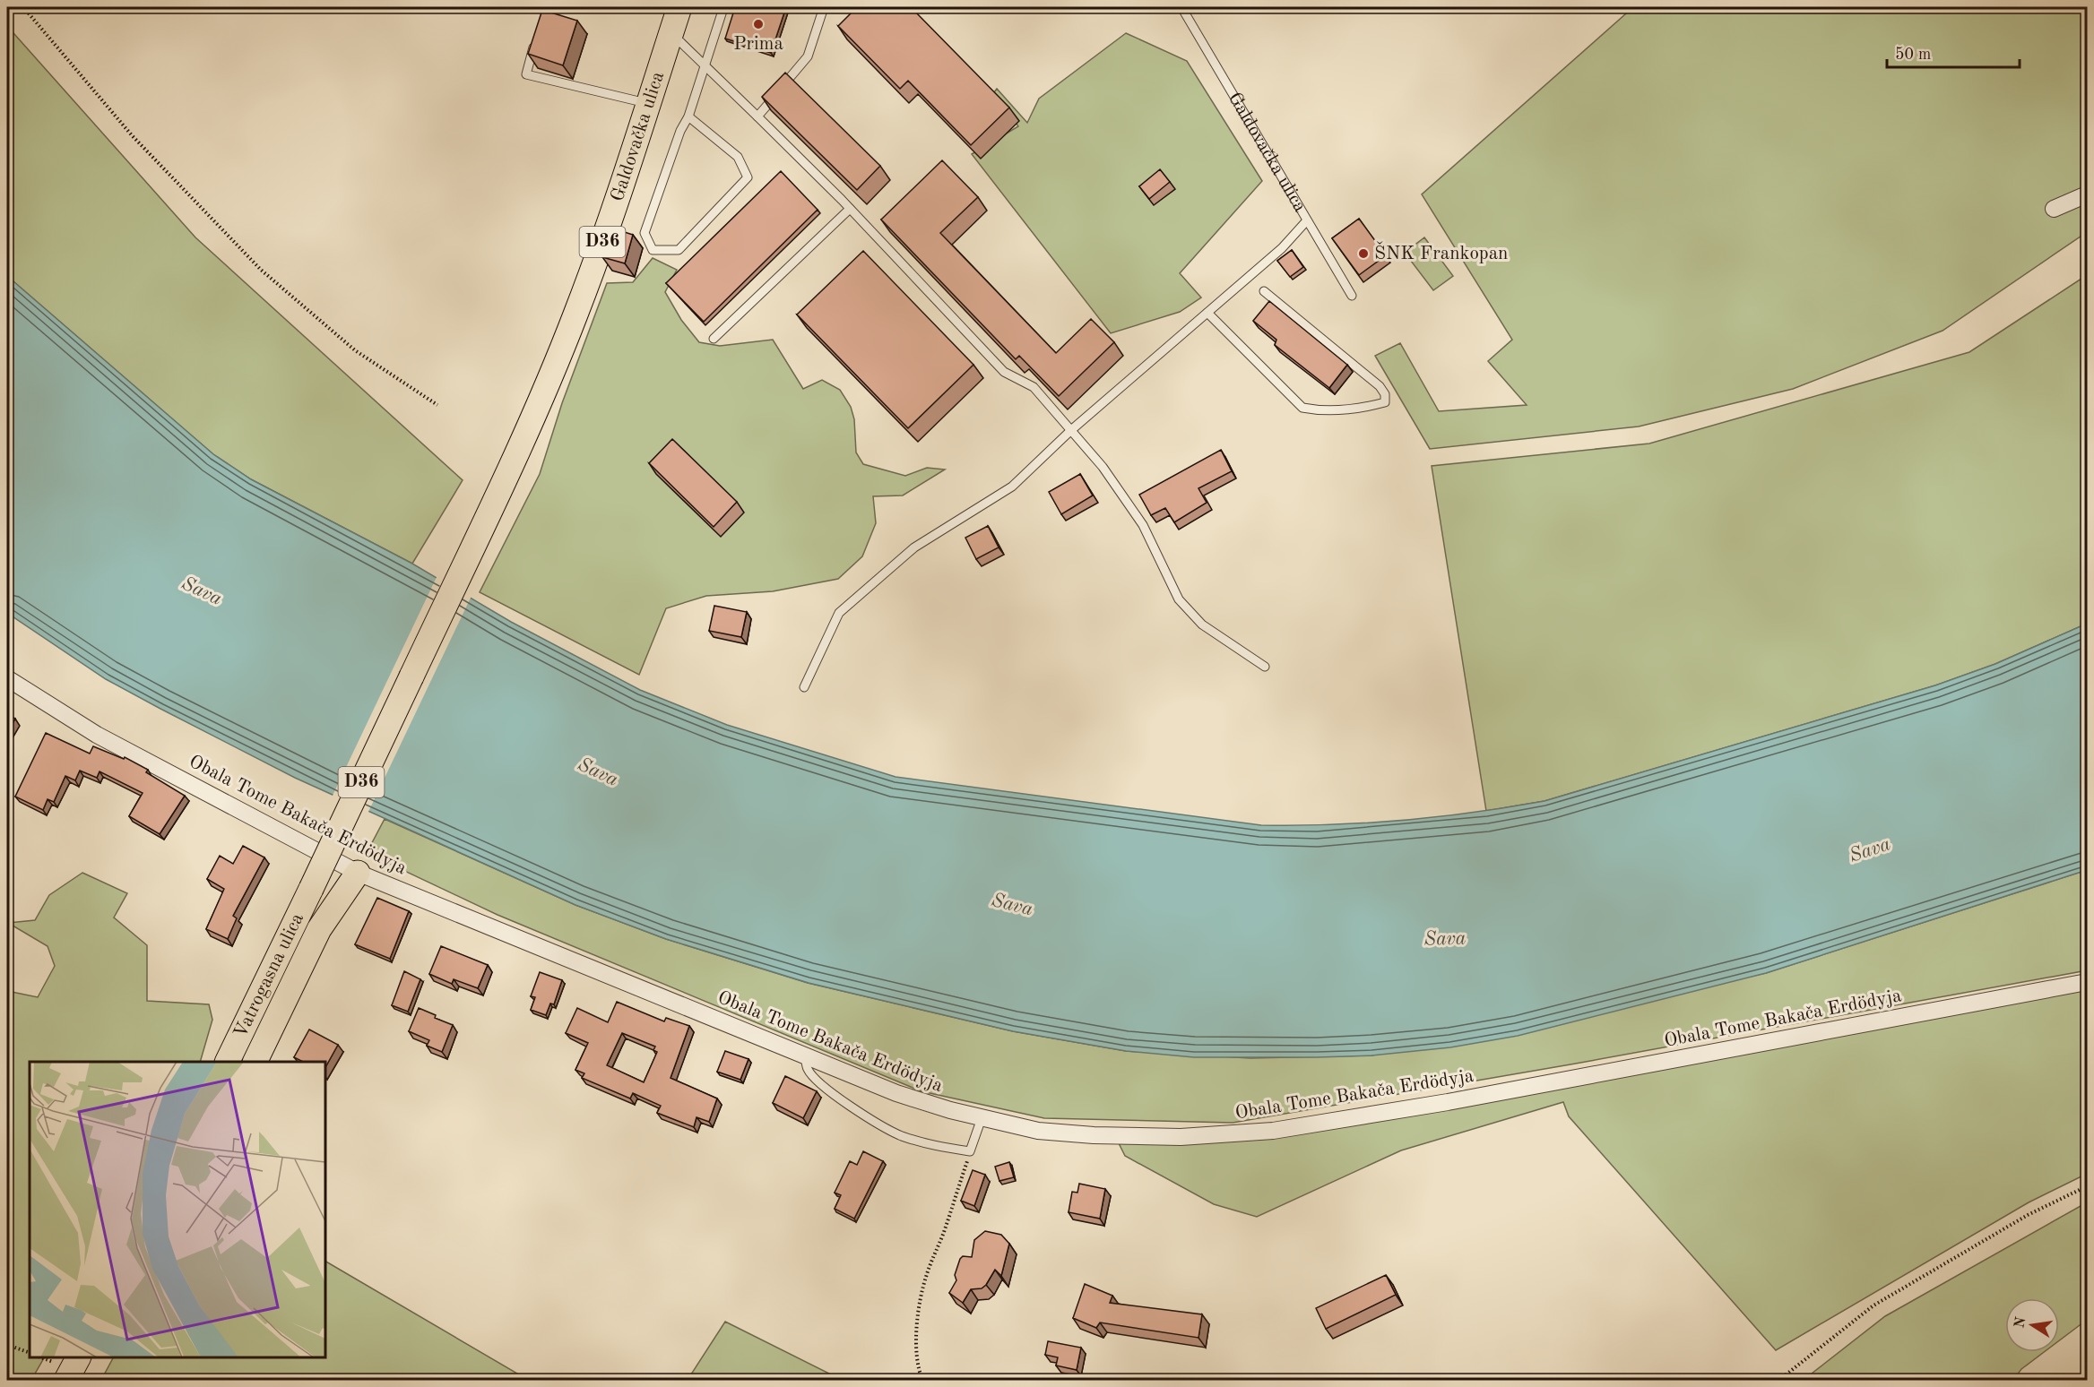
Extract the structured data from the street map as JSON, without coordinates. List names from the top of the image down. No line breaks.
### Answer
{"streets":{"main road":["Galdovačka ulica","D36","Vatrogasna ulica"],"street":["Obala Tome Bakača Erdödyja"]},"crossings":[["Galdovačka ulica","Vatrogasna ulica"]],"water":["Sava"],"places":["Prima","ŠNK Frankopan"],"scale_bar":"50 m","north":"left"}
